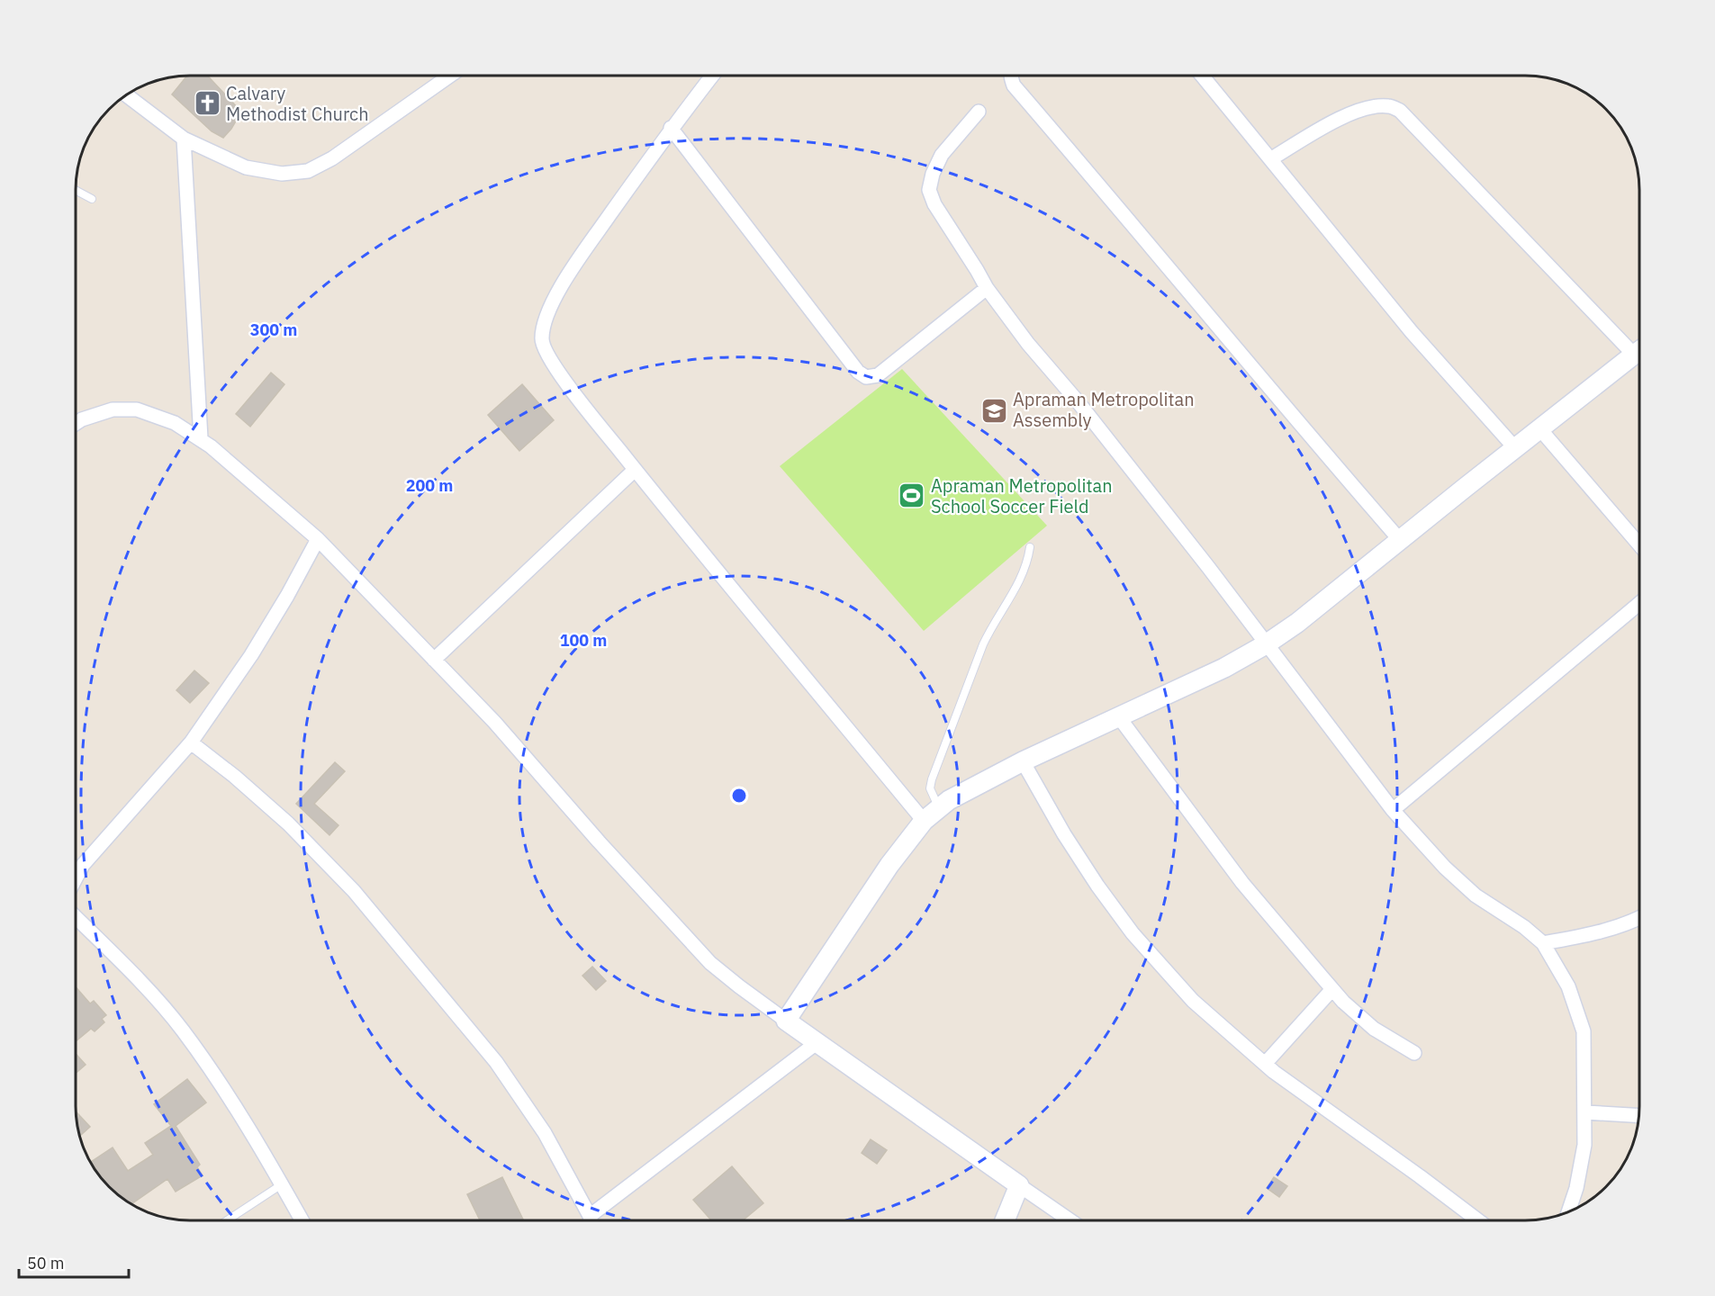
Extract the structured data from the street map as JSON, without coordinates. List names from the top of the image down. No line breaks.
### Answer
{"places":{"church":["Calvary Methodist Church"],"school or university":["Apraman Metropolitan Assembly"],"sports":["Apraman Metropolitan School Soccer Field"]},"scale_bar":"50 m","rings":["300 m","200 m","100 m"]}
